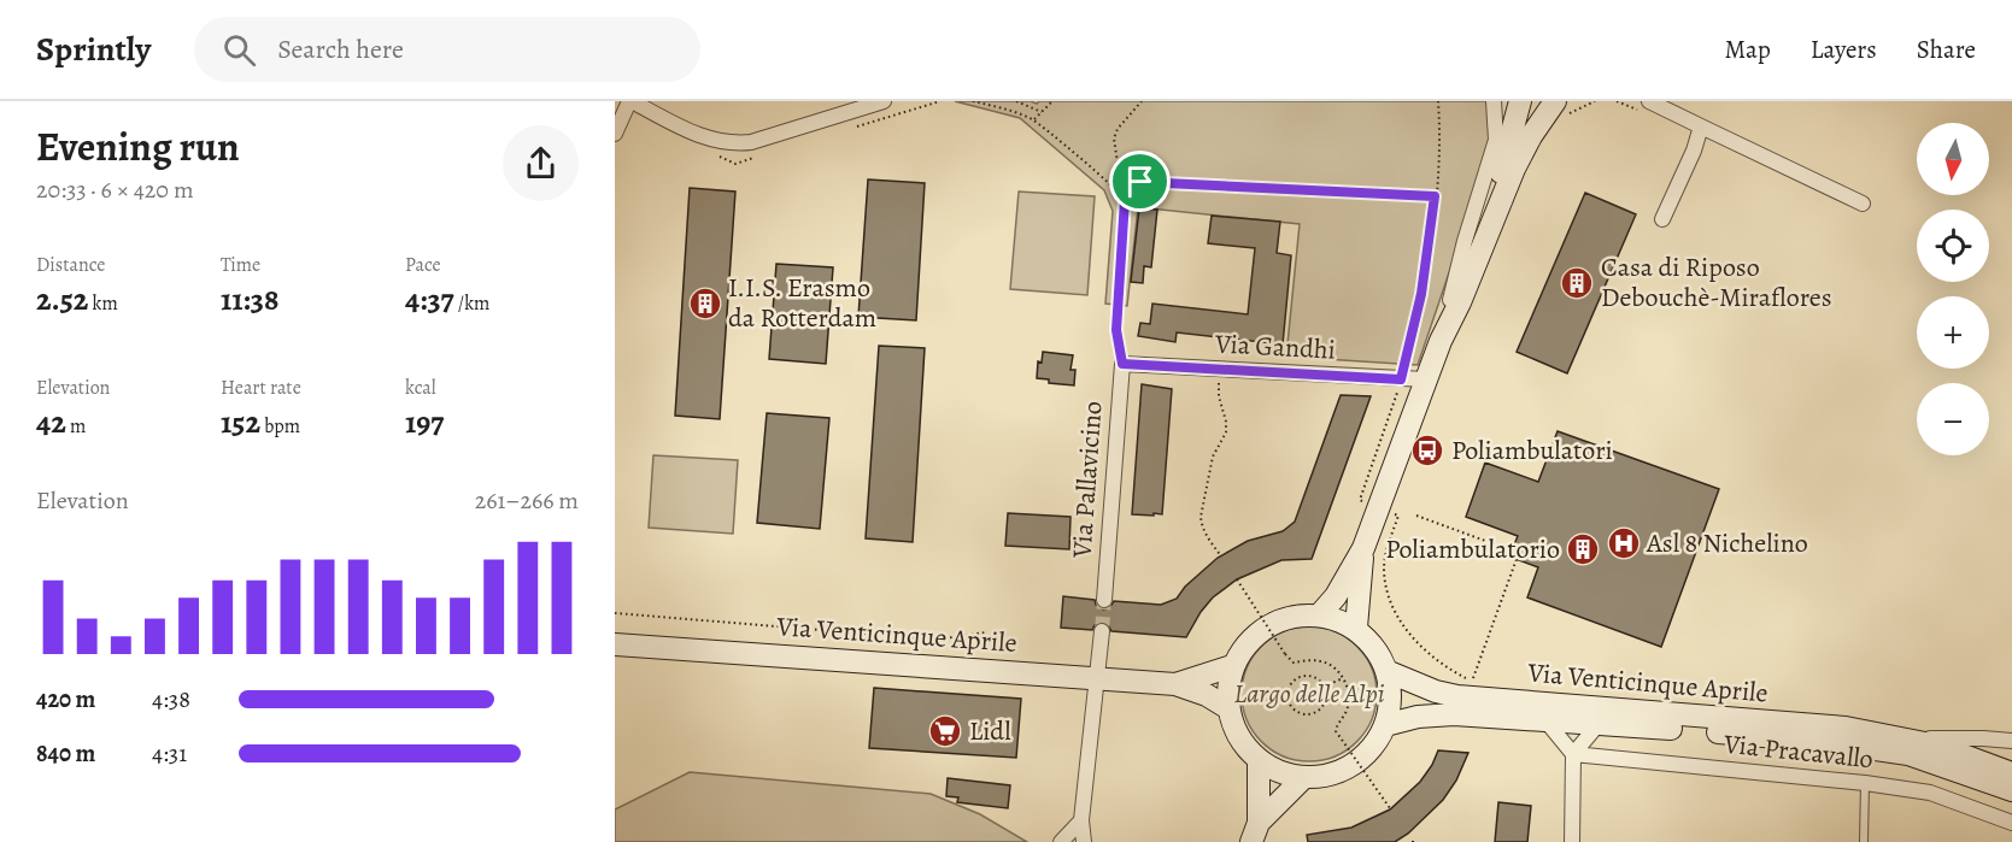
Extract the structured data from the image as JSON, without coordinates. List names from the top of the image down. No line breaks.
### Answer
{"streets":{"main road":["Via Venticinque Aprile"],"street":["Via Gandhi","Via Pallavicino","Via Pracavallo"]},"crossings":[["Via Gandhi","Via Pallavicino"],["Via Venticinque Aprile","Via Pracavallo"]],"parks":["Largo delle Alpi"],"places":{"building":["Casa di Riposo Debouchè-Miraflores","I.I.S. Erasmo da Rotterdam","Poliambulatorio"],"bus stop":["Poliambulatori"],"hospital":["Asl 8 Nichelino"],"supermarket":["Lidl"]},"north":"bottom","page":{"header":"Sprintly","search":"Search here","nav":["Map","Layers","Share"],"heading":["Evening run","20:33 · 6 × 420 m"],"map_buttons":["+","−"],"stats":[["Distance","2.52 km"],["Time","11:38"],["Pace","4:37 /km"],["Elevation","42 m"],["Heart rate","152 bpm"],["kcal","197"]],"chart":["Elevation","261–266 m"],"list":[{"name":"420 m","note":"4:38"},{"name":"840 m","note":"4:31"}]}}
